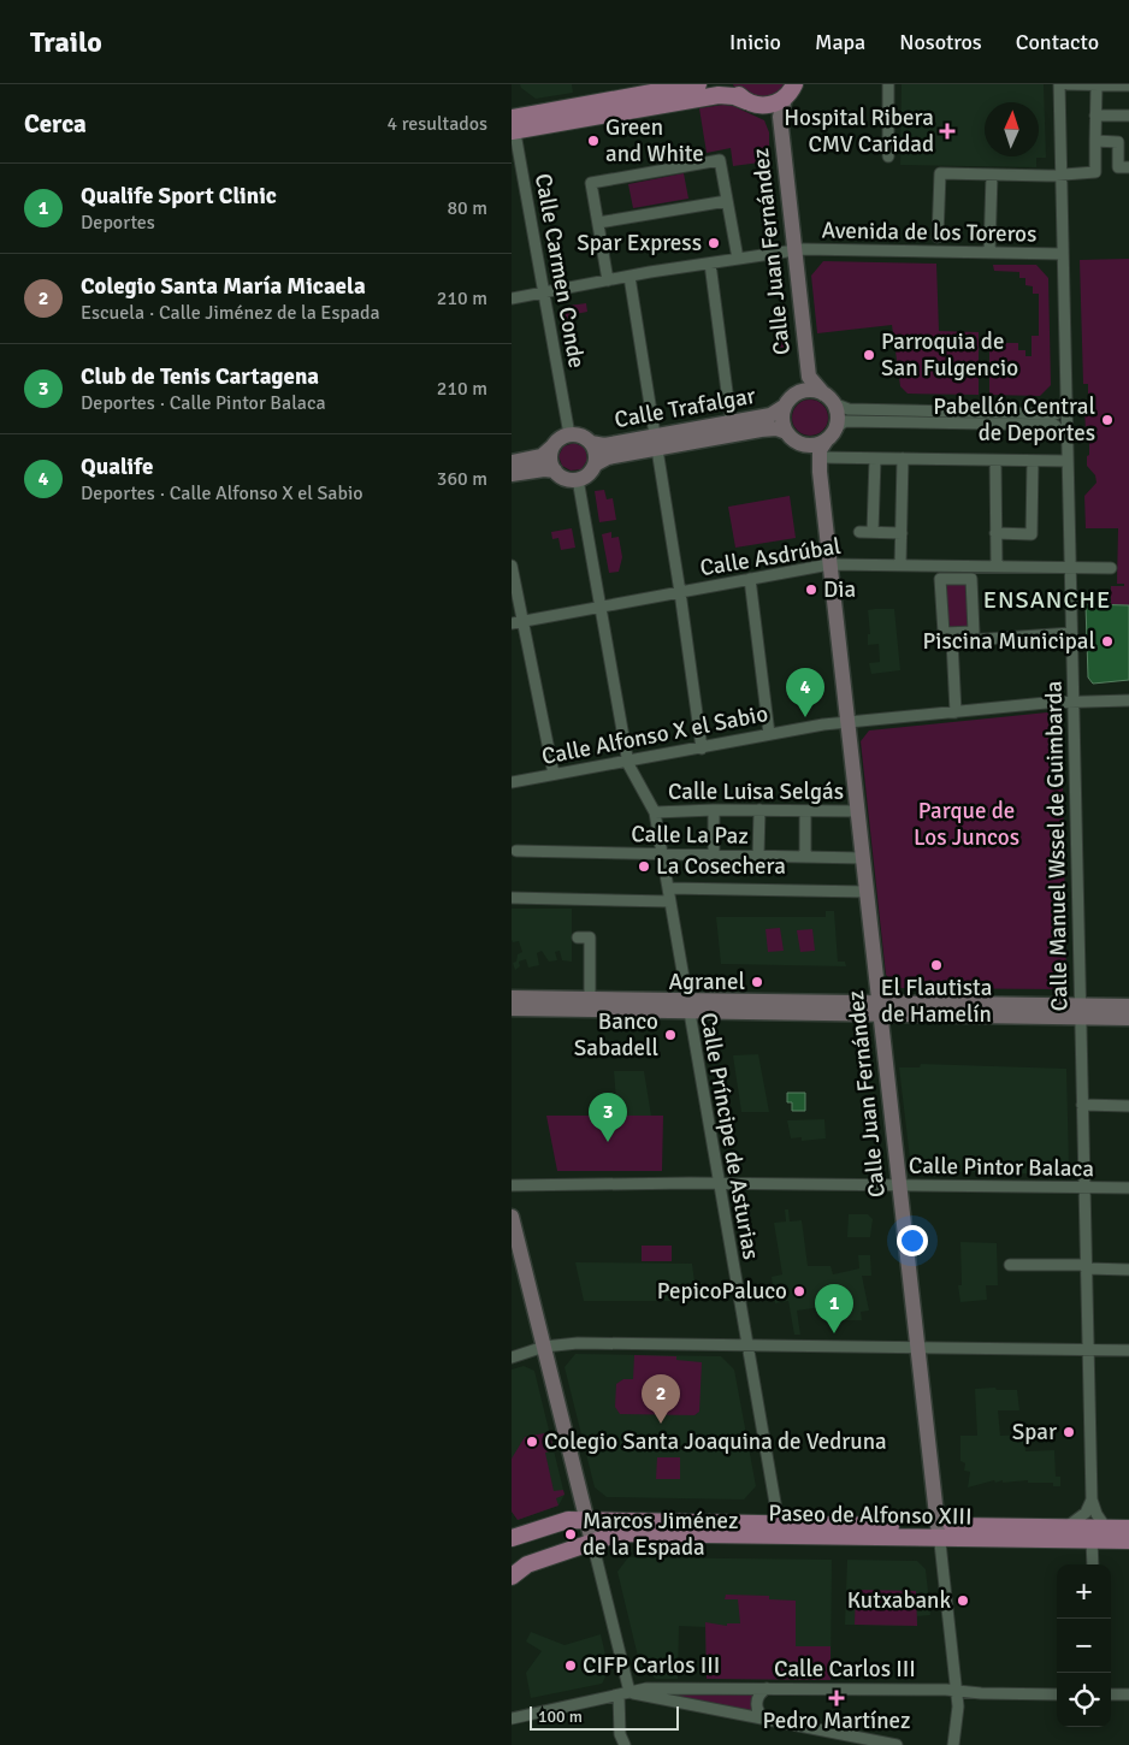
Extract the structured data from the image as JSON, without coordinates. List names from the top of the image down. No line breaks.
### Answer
{"streets":{"main road":["Calle Juan Fernández","Calle Trafalgar","Paseo de Alfonso XIII"],"street":["Avenida de los Toreros","Calle Carmen Conde","Calle Asdrúbal","Calle Alfonso X el Sabio","Calle Luisa Selgás","Calle La Paz","Calle Manuel Wssel de Guimbarda","Calle Príncipe de Asturias","Calle Pintor Balaca","Calle Carlos III"]},"crossings":[["Avenida de los Toreros","Calle Juan Fernández"],["Avenida de los Toreros","Calle Carmen Conde"],["Avenida de los Toreros","Calle Manuel Wssel de Guimbarda"],["Calle Juan Fernández","Calle Trafalgar"],["Calle Juan Fernández","Calle Asdrúbal"],["Calle Juan Fernández","Calle Alfonso X el Sabio"],["Calle Juan Fernández","Calle Luisa Selgás"],["Calle Juan Fernández","Calle La Paz"],["Calle Juan Fernández","Calle Pintor Balaca"],["Calle Juan Fernández","Paseo de Alfonso XIII"],["Calle Juan Fernández","Calle Carlos III"],["Calle Carmen Conde","Calle Trafalgar"],["Calle Asdrúbal","Calle Manuel Wssel de Guimbarda"],["Calle Alfonso X el Sabio","Calle Manuel Wssel de Guimbarda"],["Calle Alfonso X el Sabio","Calle Príncipe de Asturias"],["Calle Luisa Selgás","Calle Príncipe de Asturias"],["Calle La Paz","Calle Príncipe de Asturias"],["Calle Manuel Wssel de Guimbarda","Calle Pintor Balaca"],["Calle Manuel Wssel de Guimbarda","Paseo de Alfonso XIII"],["Calle Príncipe de Asturias","Calle Pintor Balaca"],["Calle Príncipe de Asturias","Paseo de Alfonso XIII"]],"districts":["ENSANCHE"],"parks":["Parque de Los Juncos"],"places":{"health":["Hospital Ribera CMV Caridad","Pedro Martínez"],"other":["Green and White","Spar Express","Parroquia de San Fulgencio","Pabellón Central de Deportes","Dia","Piscina Municipal","La Cosechera","El Flautista de Hamelín","Agranel","Banco Sabadell","PepicoPaluco","Spar","Colegio Santa Joaquina de Vedruna","Marcos Jiménez de la Espada","Kutxabank","CIFP Carlos III"]},"scale_bar":"100 m","north":"top","page":{"header":"Trailo","nav":["Inicio","Mapa","Nosotros","Contacto"],"heading":["Cerca","4 resultados"],"list":[{"mark":"1","name":"Qualife Sport Clinic","note":"Deportes","value":"80 m"},{"mark":"2","name":"Colegio Santa María Micaela","note":"Escuela · Calle Jiménez de la Espada","value":"210 m"},{"mark":"3","name":"Club de Tenis Cartagena","note":"Deportes · Calle Pintor Balaca","value":"210 m"},{"mark":"4","name":"Qualife","note":"Deportes · Calle Alfonso X el Sabio","value":"360 m"}],"pins":["4","3","1","2"],"map_buttons":["+","−"],"scale":"100 m"}}
